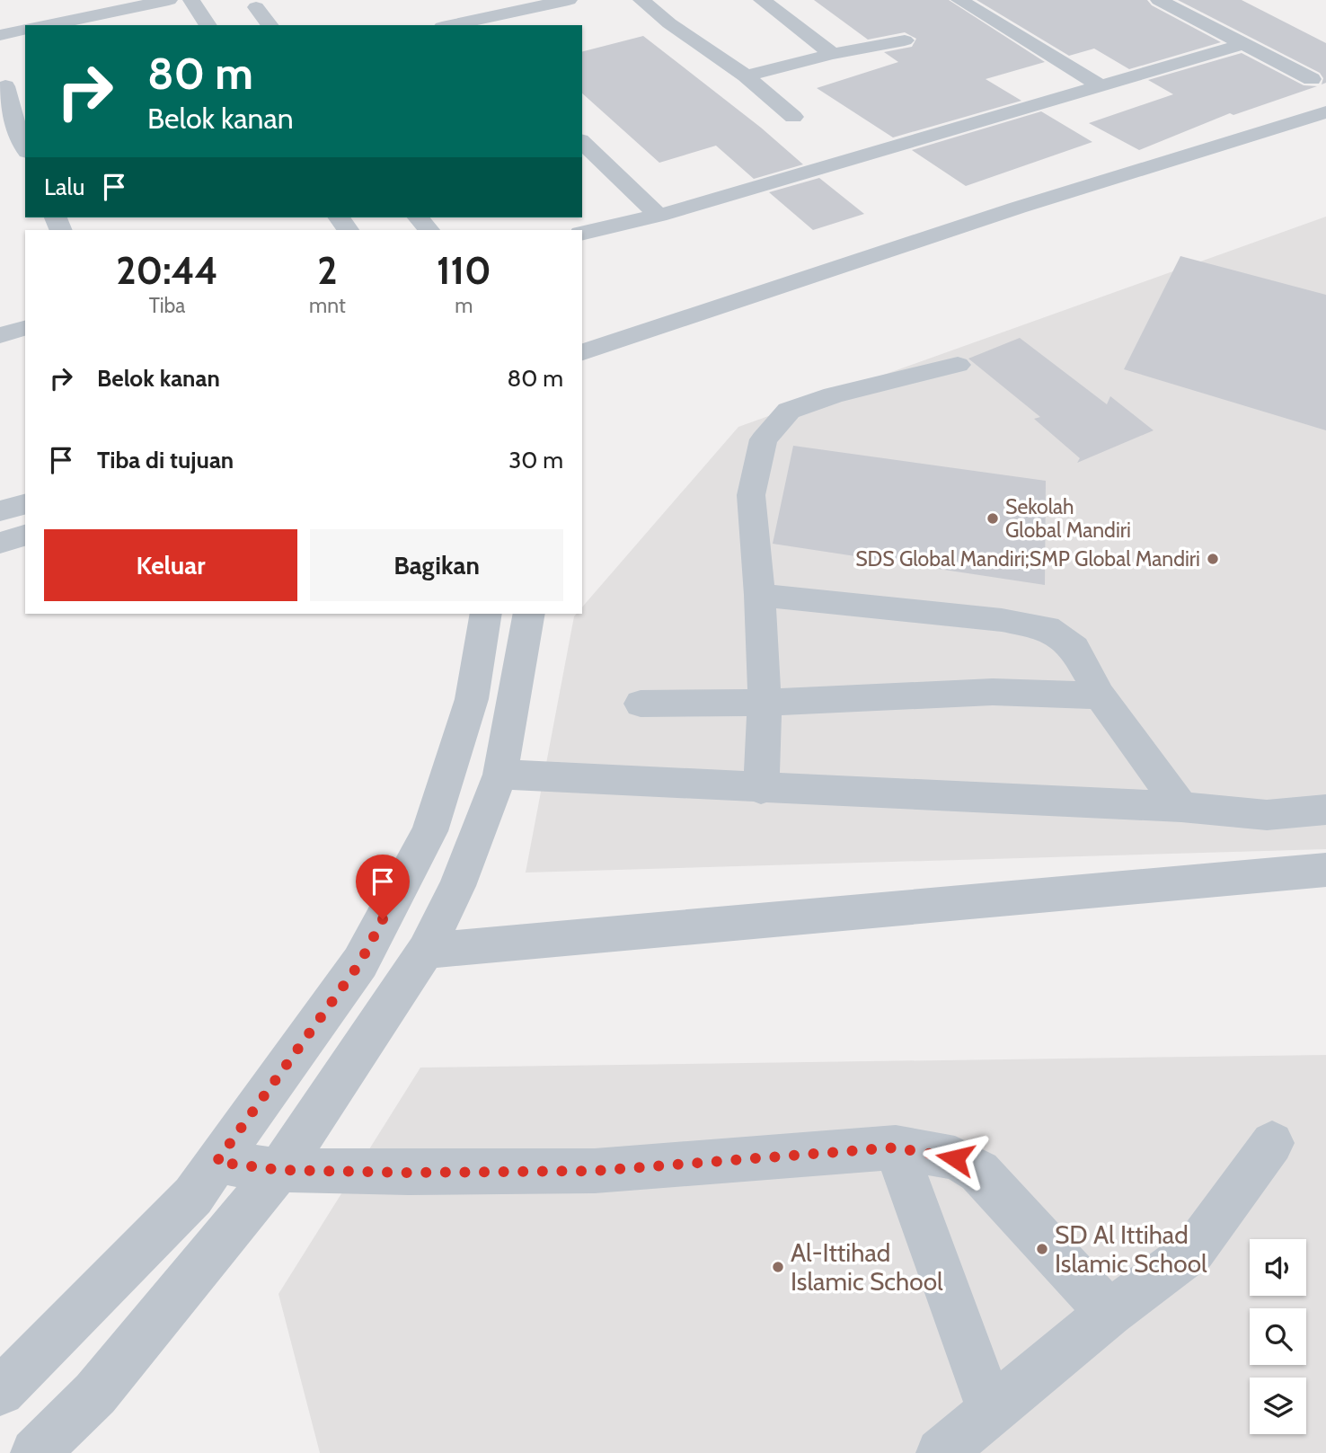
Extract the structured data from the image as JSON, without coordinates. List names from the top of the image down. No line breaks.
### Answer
{"places":["Sekolah Global Mandiri","SDS Global Mandiri;SMP Global Mandiri","SD Al Ittihad Islamic School","Al-Ittihad Islamic School"],"page":{"turn":["80 m","Belok kanan"],"then":"Lalu","eta":["20:44","Tiba","2","mnt","110","m"],"list":[{"name":"Belok kanan","value":"80 m"},{"name":"Tiba di tujuan","value":"30 m"}],"buttons":["Keluar","Bagikan"]}}
